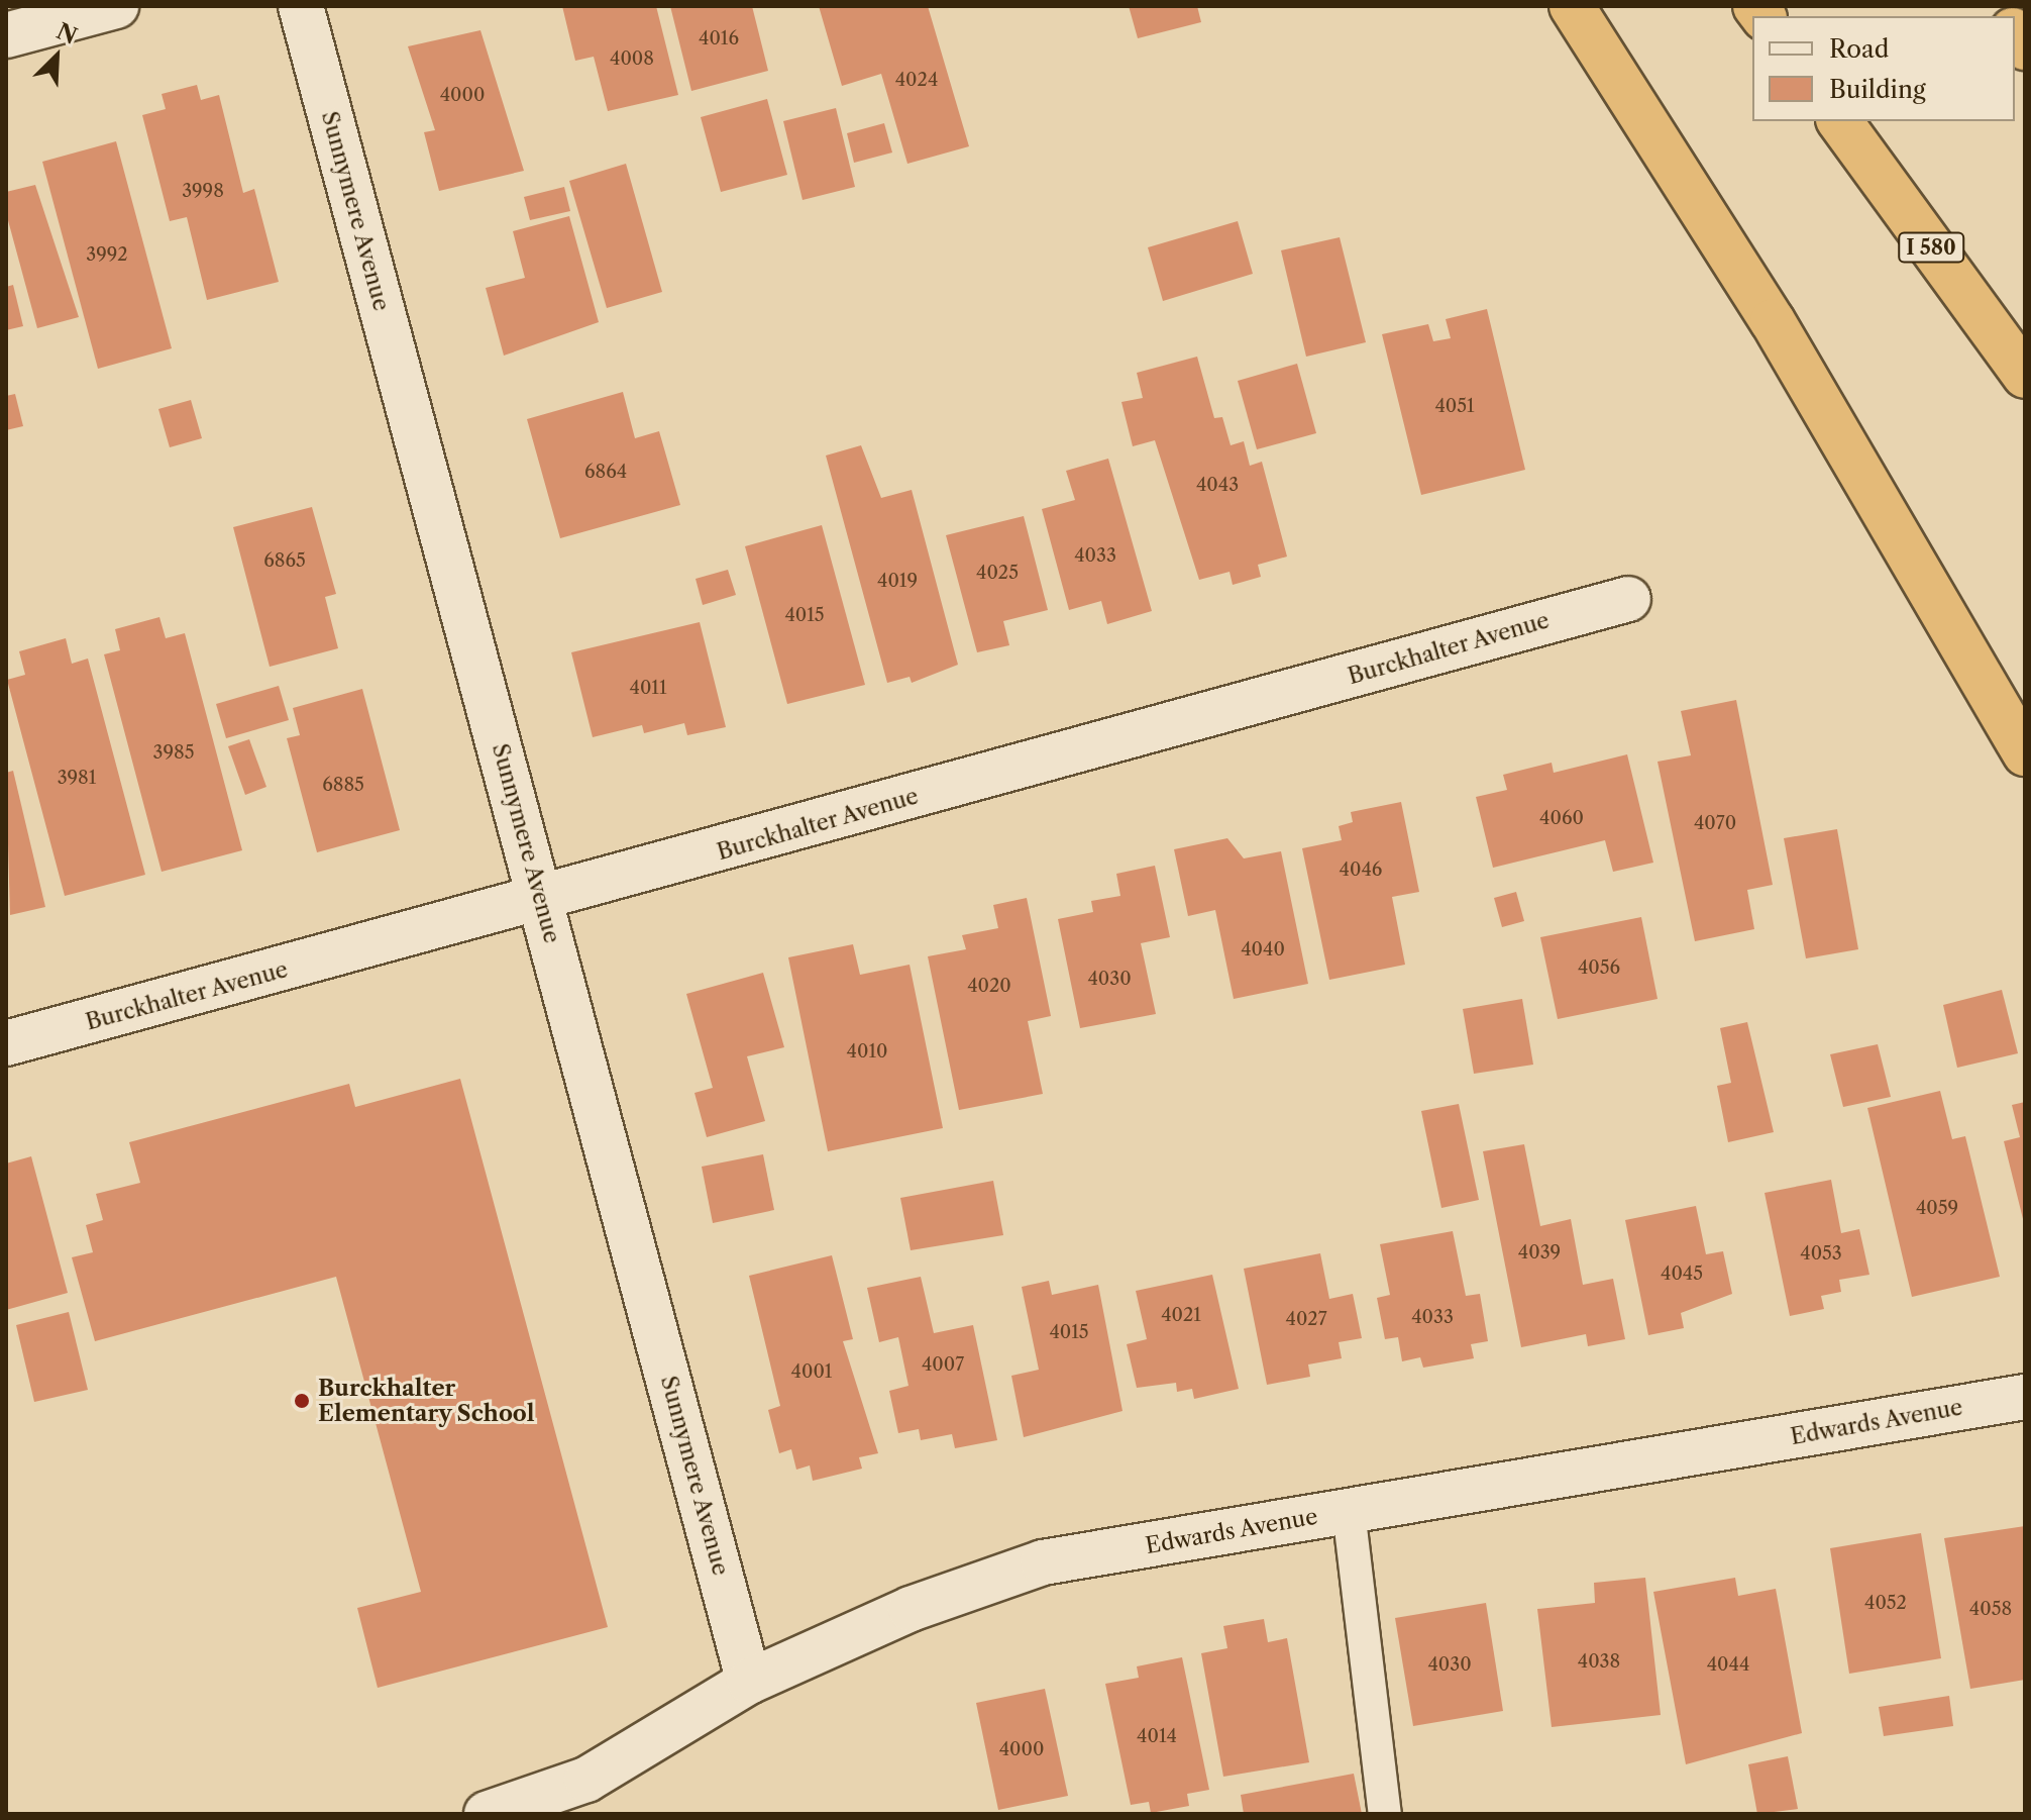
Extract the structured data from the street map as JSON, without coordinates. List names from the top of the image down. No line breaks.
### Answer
{"streets":{"highway":["I 580"],"street":["Sunnymere Avenue","Burckhalter Avenue","Edwards Avenue"]},"crossings":[["Sunnymere Avenue","Burckhalter Avenue"],["Sunnymere Avenue","Edwards Avenue"]],"places":["Burckhalter Elementary School"],"house_numbers":["4016","4008","4024","4000","3998","3992","4051","6864","4043","4033","6865","4025","4019","4015","4011","3985","3981","6885","4060","4070","4046","4040","4056","4030","4020","4010","4059","4039","4053","4045","4021","4033","4027","4015","4007","4001","4052","4058","4038","4030","4044","4014","4000"],"legend":["Road","Building"],"north":"top right"}
